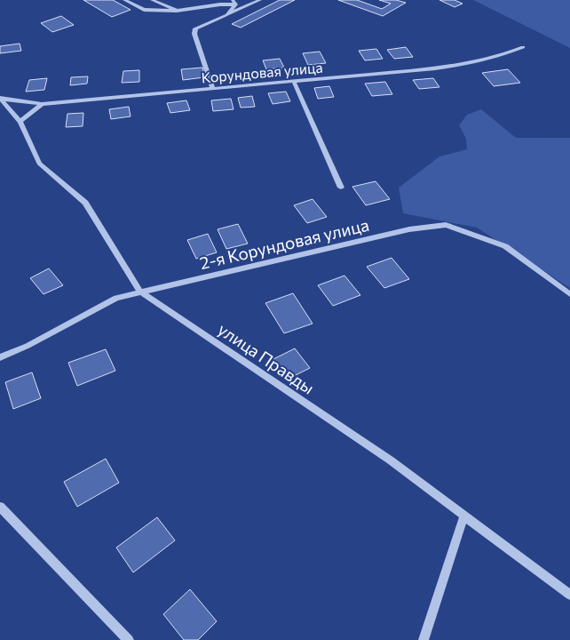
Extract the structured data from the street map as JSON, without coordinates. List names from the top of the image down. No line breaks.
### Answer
{"streets":{"street":["Корундовая улица","2-я Корундовая улица","улица Правды"]},"crossings":[["Корундовая улица","улица Правды"],["2-я Корундовая улица","улица Правды"]]}
